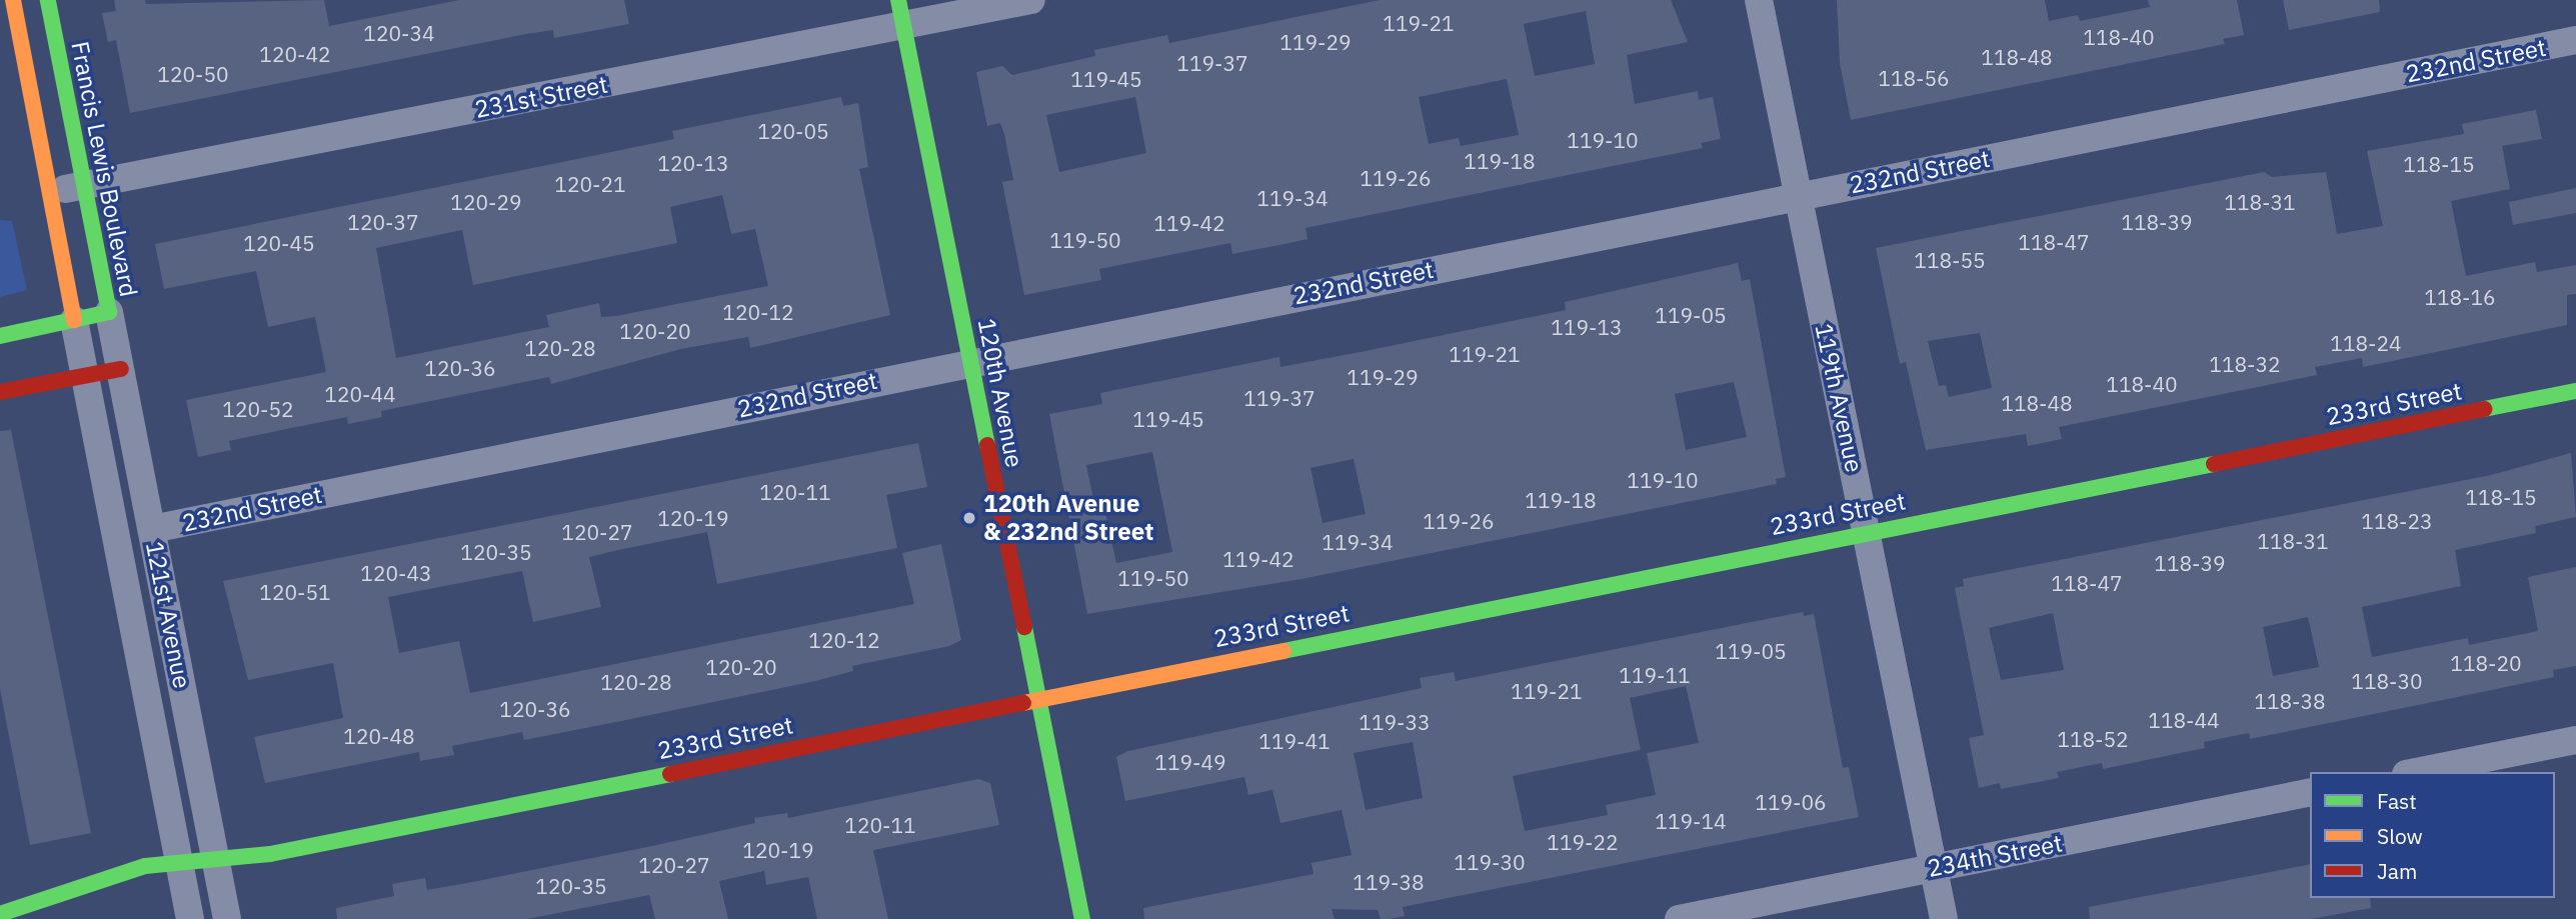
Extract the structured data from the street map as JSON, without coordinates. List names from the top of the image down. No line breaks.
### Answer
{"streets":{"street":["232nd Street","231st Street","Francis Lewis Boulevard","120th Avenue","119th Avenue","233rd Street","121st Avenue","234th Street"]},"crossings":[["232nd Street","120th Avenue"],["232nd Street","119th Avenue"],["232nd Street","121st Avenue"],["231st Street","Francis Lewis Boulevard"],["231st Street","120th Avenue"],["Francis Lewis Boulevard","121st Avenue"],["120th Avenue","233rd Street"],["119th Avenue","233rd Street"],["119th Avenue","234th Street"],["233rd Street","121st Avenue"]],"places":["120th Avenue & 232nd Street"],"house_numbers":["119-21","120-34","118-40","119-29","120-42","118-48","119-37","120-50","118-56","119-45","120-05","119-10","119-18","120-13","118-15","119-26","120-21","119-34","120-29","118-31","120-37","118-39","119-42","119-50","118-47","120-45","118-55","118-16","120-12","119-05","119-13","120-20","118-24","120-28","119-21","118-32","120-36","119-29","118-40","120-44","119-37","118-48","120-52","119-45","119-10","120-11","118-15","119-18","120-19","119-26","118-23","120-27","118-31","119-34","120-35","119-42","118-39","120-43","119-50","118-47","120-51","120-12","119-05","118-20","120-20","119-11","118-30","120-28","119-21","118-38","120-36","118-44","119-33","120-48","118-52","119-41","119-49","119-06","119-14","120-11","119-22","120-19","119-30","120-27","119-38","120-35"],"legend":["Fast","Slow","Jam"]}
